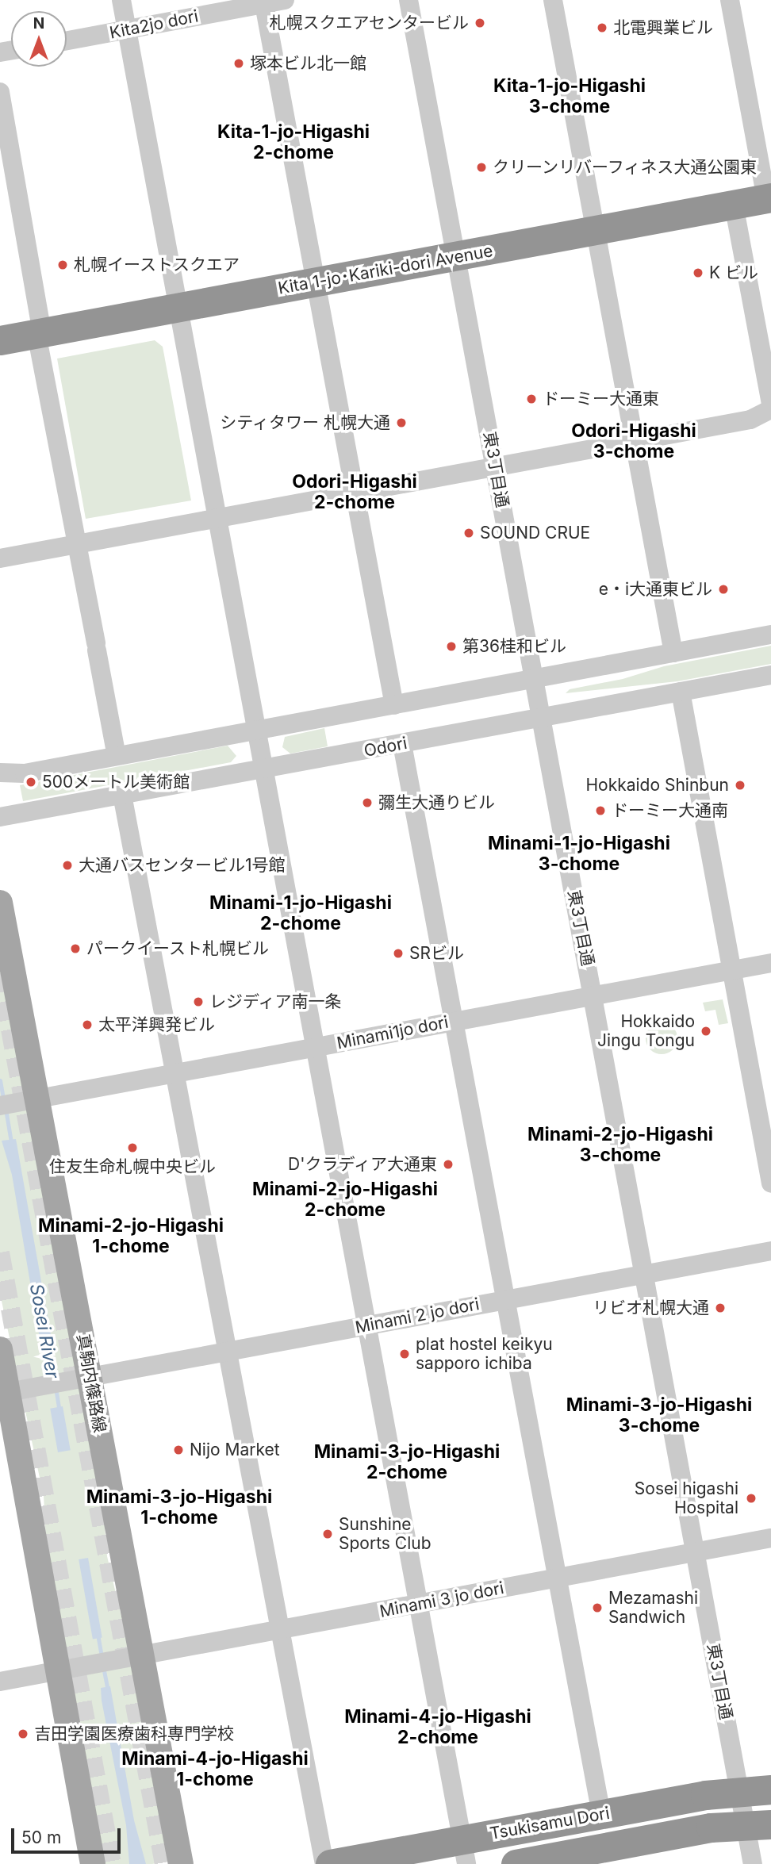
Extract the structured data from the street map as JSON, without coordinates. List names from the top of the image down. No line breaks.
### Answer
{"streets":{"highway":["Kita 1-jo･Kariki-dori Avenue","Tsukisamu Dori"],"main road":["真駒内篠路線"],"street":["Kita2jo dori","東3丁目通","Odori","Minami1jo dori","Minami 2 jo dori","Minami 3 jo dori"]},"crossings":[["Kita 1-jo･Kariki-dori Avenue","東3丁目通"],["東3丁目通","Odori"],["東3丁目通","Minami1jo dori"],["東3丁目通","Minami 2 jo dori"],["東3丁目通","Minami 3 jo dori"],["東3丁目通","Tsukisamu Dori"],["Minami1jo dori","真駒内篠路線"],["Minami 2 jo dori","真駒内篠路線"],["真駒内篠路線","Minami 3 jo dori"]],"districts":["Kita-1-jo-Higashi 3-chome","Kita-1-jo-Higashi 2-chome","Odori-Higashi 3-chome","Odori-Higashi 2-chome","Minami-1-jo-Higashi 3-chome","Minami-1-jo-Higashi 2-chome","Minami-2-jo-Higashi 3-chome","Minami-2-jo-Higashi 2-chome","Minami-2-jo-Higashi 1-chome","Minami-3-jo-Higashi 3-chome","Minami-3-jo-Higashi 2-chome","Minami-3-jo-Higashi 1-chome","Minami-4-jo-Higashi 2-chome","Minami-4-jo-Higashi 1-chome"],"water":["Sosei River"],"places":["札幌スクエアセンタービル","北電興業ビル","塚本ビル北一館","クリーンリバーフィネス大通公園東","札幌イーストスクエア","K ビル","ドーミー大通東","シティタワー 札幌大通","SOUND CRUE","e・i大通東ビル","第36桂和ビル","500メートル美術館","Hokkaido Shinbun","彌生大通りビル","ドーミー大通南","大通バスセンタービル1号館","パークイースト札幌ビル","SRビル","レジディア南一条","太平洋興発ビル","Hokkaido Jingu Tongu","住友生命札幌中央ビル","D'クラディア大通東","リビオ札幌大通","plat hostel keikyu sapporo ichiba","Nijo Market","Sosei higashi Hospital","Sunshine Sports Club","Mezamashi Sandwich","吉田学園医療歯科専門学校"],"scale_bar":"50 m","north":"top"}
